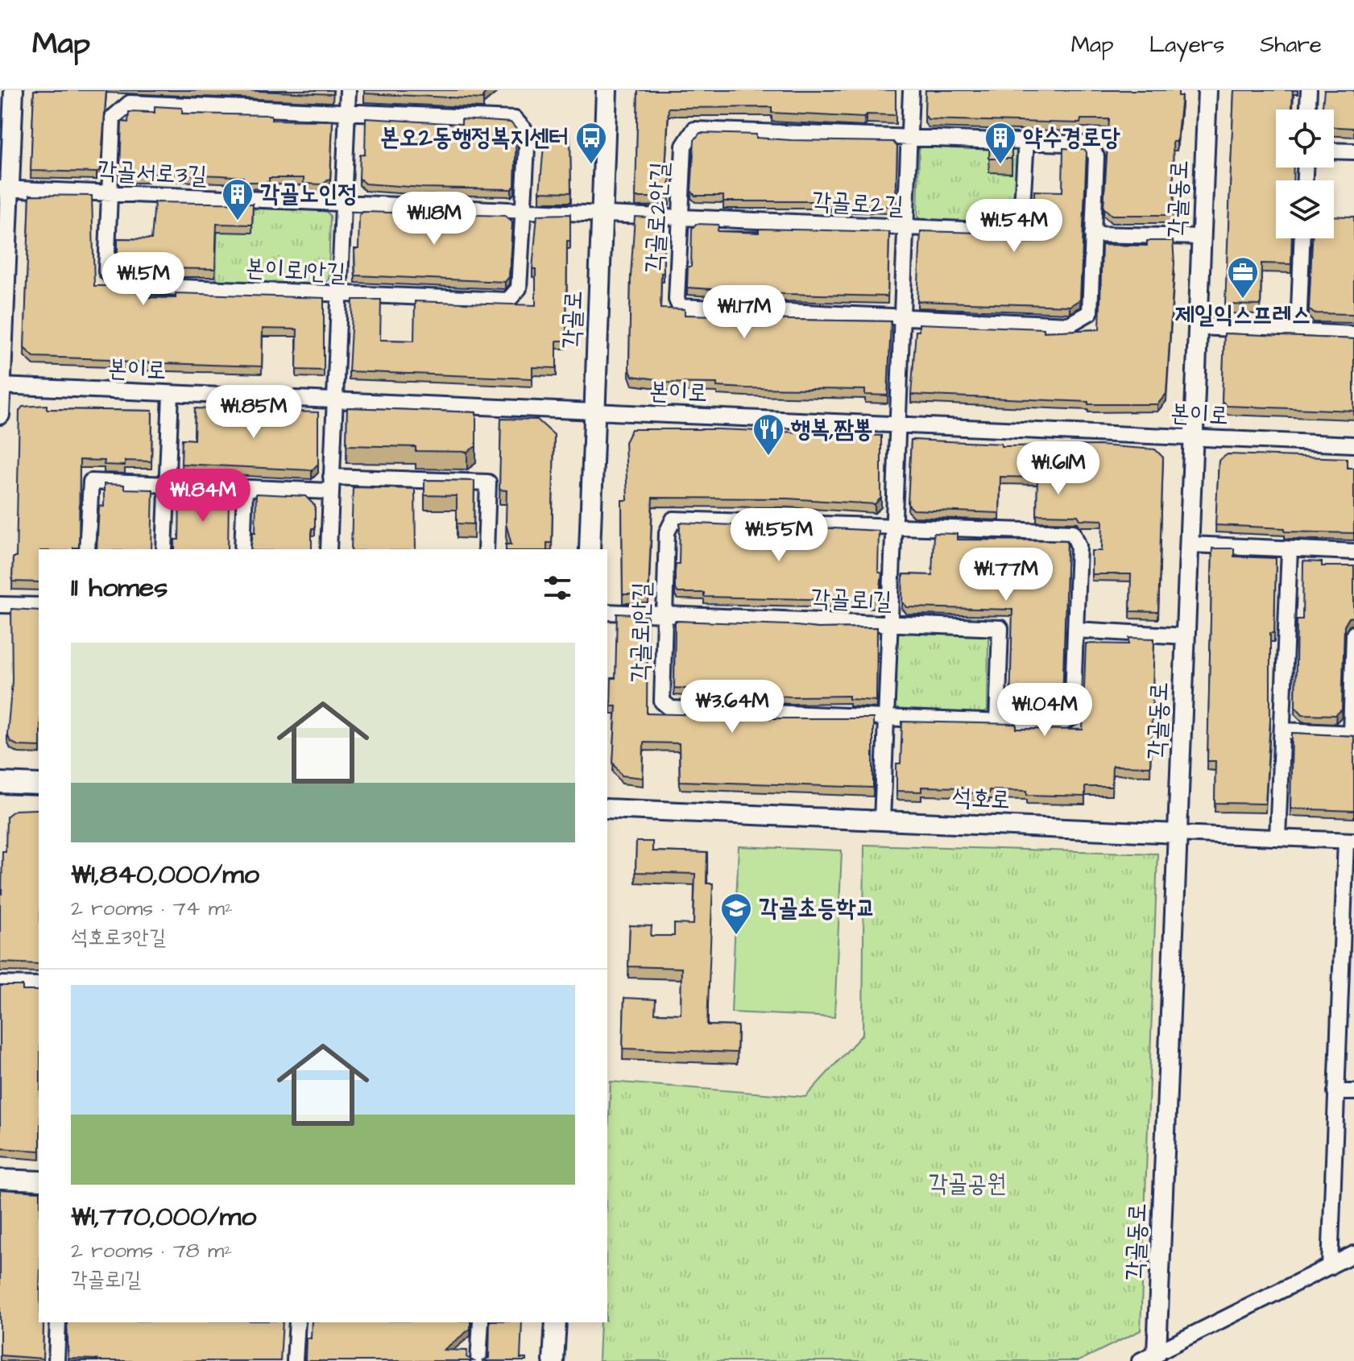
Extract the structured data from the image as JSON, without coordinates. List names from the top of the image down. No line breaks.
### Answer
{"streets":{"main road":["각골로"],"street":["각골서로3길","각골동로","각골로2길","각골로2안길","본이로1안길","본이로","각골로1길","각골로1안길","석호로"]},"crossings":[["각골서로3길","각골로2길"],["각골서로3길","본이로1안길"],["각골서로3길","각골로"],["각골동로","본이로"],["각골동로","석호로"],["각골로2길","각골로2안길"],["각골로2길","각골로"],["각골로","본이로"],["각골로1길","각골로1안길"]],"parks":["각골공원"],"places":{"bus stop":["본오2동행정복지센터"],"building":["약수경로당","각골노인정"],"office":["제일익스프레스"],"restaurant":["행복,짬뽕"],"school or university":["각골초등학교"]},"page":{"header":"Map","nav":["Map","Layers","Share"],"price":["₩1.18M","₩1.54M","₩1.5M","₩1.17M","₩1.85M","₩1.61M","₩1.84M","₩1.55M","₩1.77M","₩3.64M","₩1.04M"],"heading":"11 homes","list":[{"name":"₩1,840,000/mo","note":"2 rooms · 74 m² · 석호로3안길"},{"name":"₩1,770,000/mo","note":"2 rooms · 78 m² · 각골로1길"}]}}
